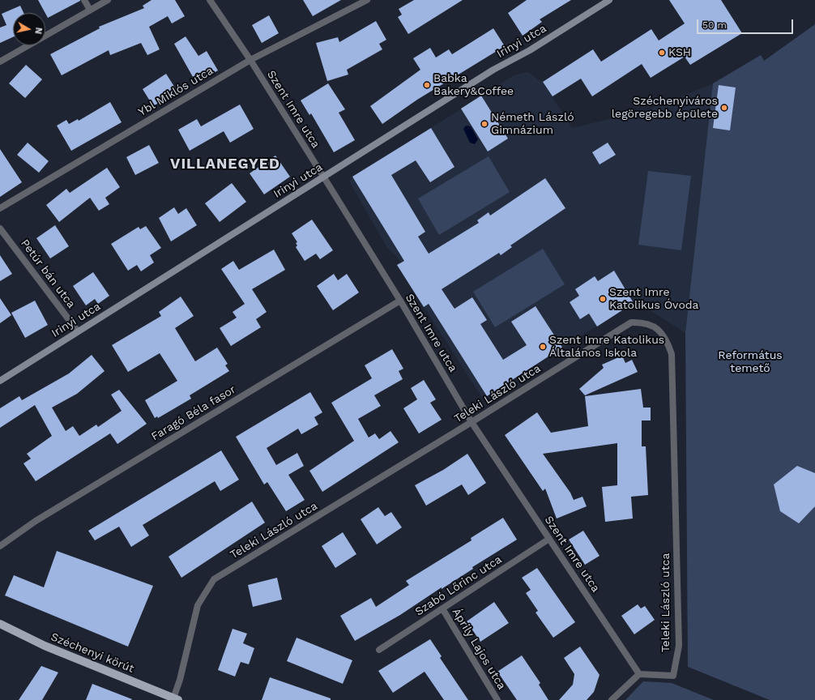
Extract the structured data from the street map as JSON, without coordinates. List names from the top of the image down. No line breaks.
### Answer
{"streets":{"main road":["Széchenyi körút"],"street":["Irinyi utca","Ybl Miklós utca","Szent Imre utca","Petúr bán utca","Teleki László utca","Faragó Béla fasor","Szabó Lőrinc utca","Áprily Lajos utca"]},"crossings":[["Irinyi utca","Szent Imre utca"],["Irinyi utca","Petúr bán utca"],["Ybl Miklós utca","Szent Imre utca"],["Szent Imre utca","Teleki László utca"],["Szent Imre utca","Faragó Béla fasor"],["Szent Imre utca","Szabó Lőrinc utca"],["Teleki László utca","Széchenyi körút"],["Szabó Lőrinc utca","Áprily Lajos utca"]],"districts":["VILLANEGYED"],"parks":["Református temető"],"places":["KSH","Babka Bakery&Coffee","Széchenyiváros legöregebb épülete","Németh László Gimnázium","Szent Imre Katolikus Óvoda","Szent Imre Katolikus Általános Iskola"],"scale_bar":"50 m","north":"right"}
